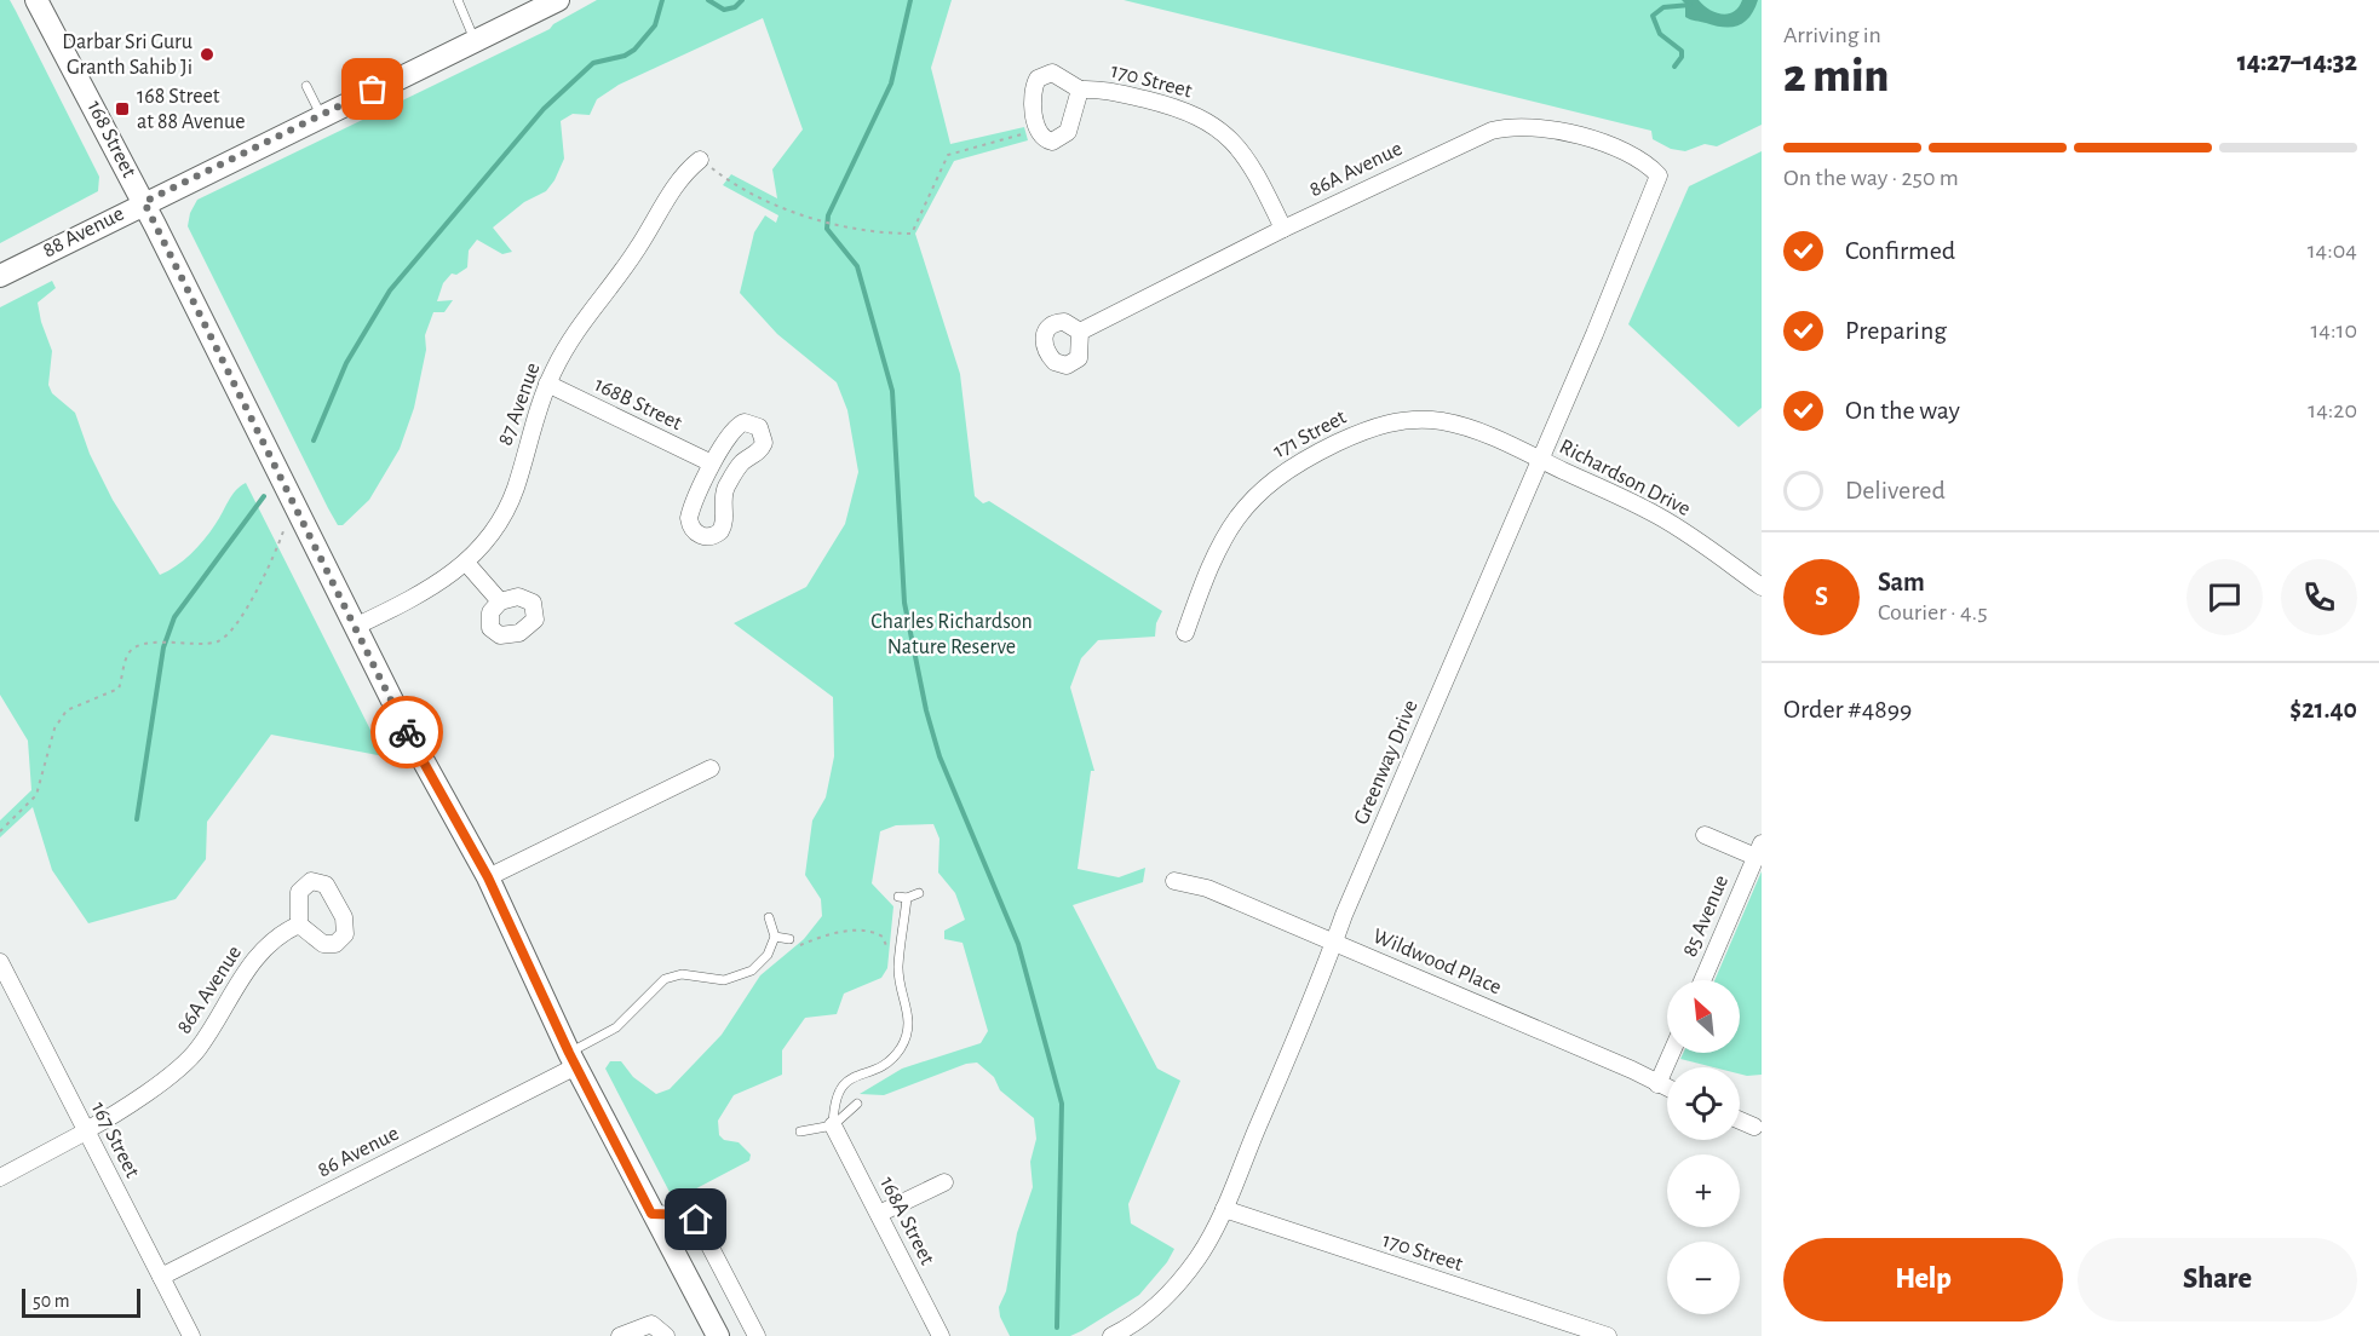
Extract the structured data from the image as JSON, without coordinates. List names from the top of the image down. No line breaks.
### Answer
{"streets":{"main road":["168 Street","88 Avenue"],"street":["170 Street","86A Avenue","87 Avenue","168B Street","171 Street","Richardson Drive","Greenway Drive","85 Avenue","Wildwood Place","167 Street","86 Avenue","168A Street"]},"crossings":[["170 Street","86A Avenue"],["170 Street","Greenway Drive"],["168 Street","88 Avenue"],["168 Street","87 Avenue"],["168 Street","86 Avenue"],["86A Avenue","Greenway Drive"],["86A Avenue","167 Street"],["87 Avenue","168B Street"],["171 Street","Richardson Drive"],["171 Street","Greenway Drive"],["Richardson Drive","Greenway Drive"],["Greenway Drive","Wildwood Place"],["167 Street","86 Avenue"]],"parks":["Charles Richardson Nature Reserve"],"places":{"other":["Darbar Sri Guru Granth Sahib Ji"],"transit":["168 Street at 88 Avenue"]},"scale_bar":"50 m","north":"top left","page":{"heading":["2 min","Arriving in","14:27–14:32"],"panel":["Sam","Courier · 4.5","Order #4899","$21.40"],"bar":"On the way · 250 m","list":[["Confirmed","14:04"],["Preparing","14:10"],["On the way","14:20"],"Delivered"],"round":"S","map_buttons":["+","−"],"buttons":["Help","Share"],"scale":"50 m"}}
